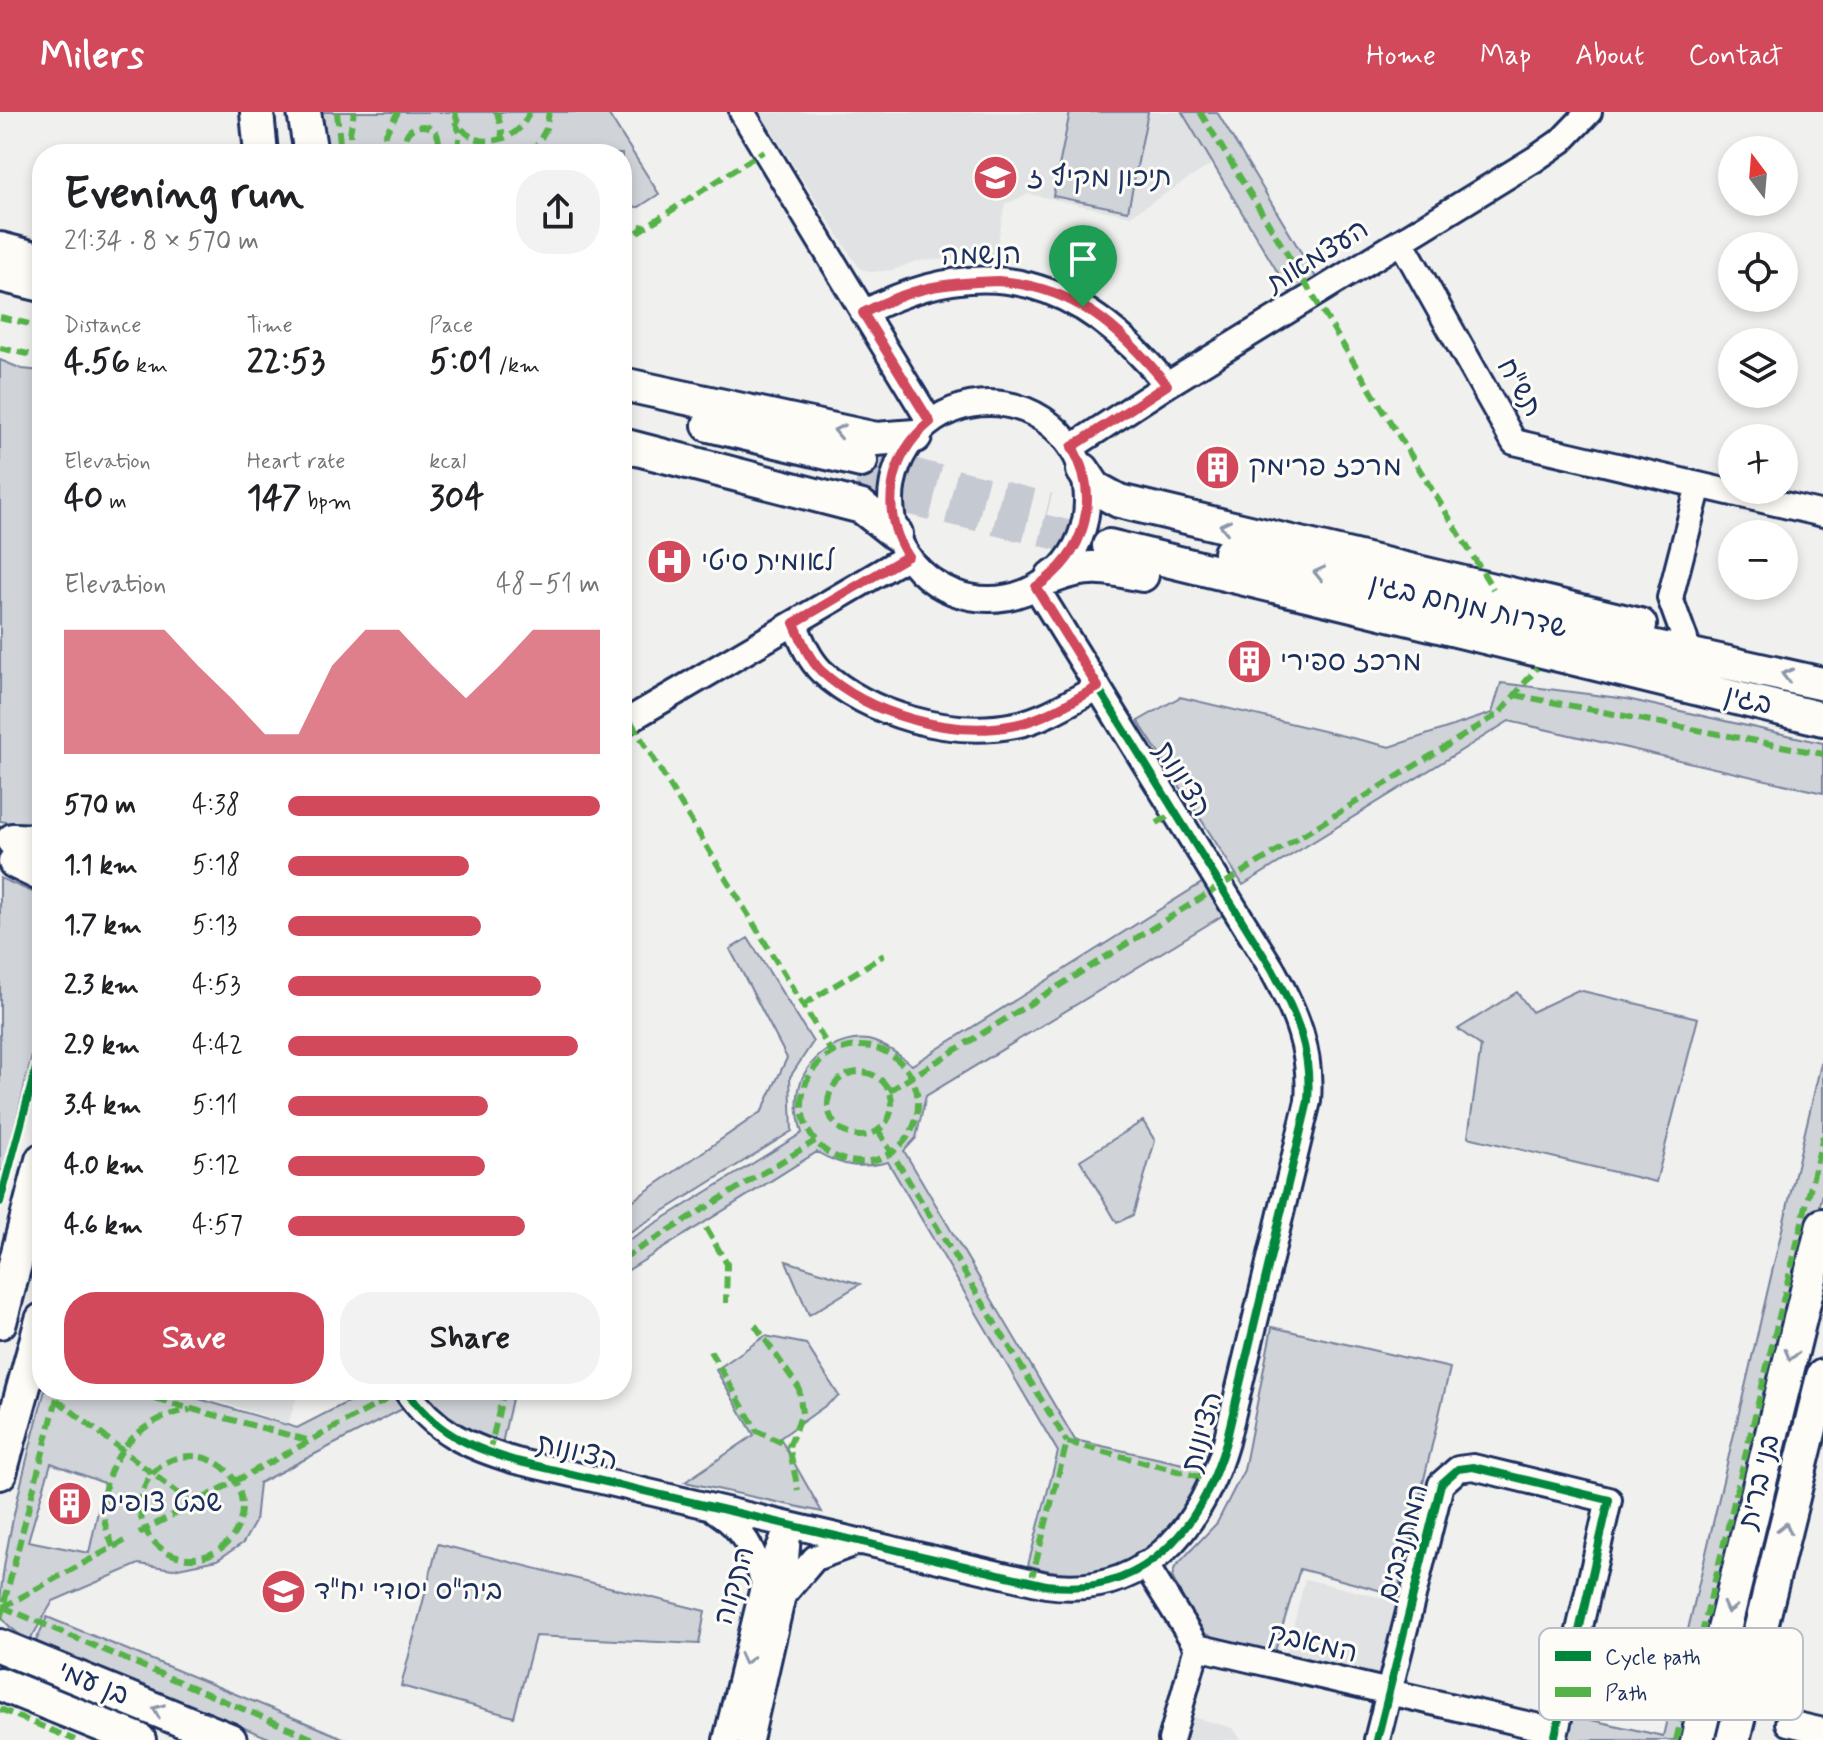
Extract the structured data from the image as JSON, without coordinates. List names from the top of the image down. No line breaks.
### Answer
{"streets":{"main road":["שדרות מנחם בגין","בגין","בני ברית","בן עמי"],"street":["הנשמה","העצמאות","תש\"ח","הציונות","המתנדבים","התקוה","המאבק"]},"crossings":[["הנשמה","העצמאות"],["העצמאות","תש\"ח"],["העצמאות","הציונות"],["שדרות מנחם בגין","בגין"],["הציונות","התקוה"],["המתנדבים","המאבק"]],"places":{"school or university":["תיכון מקיף ז","ביה\"ס יסודי יח\"ד"],"building":["מרכז פרימק","מרכז ספירי","שבט צופים"],"hospital":["לאומית סיטי"]},"legend":["Cycle path","Path"],"north":"top","page":{"header":"Milers","nav":["Home","Map","About","Contact"],"map_buttons":["+","−"],"heading":["Evening run","21:34 · 8 × 570 m"],"stats":[["Distance","4.56 km"],["Time","22:53"],["Pace","5:01 /km"],["Elevation","40 m"],["Heart rate","147 bpm"],["kcal","304"]],"chart":["Elevation","48–51 m"],"list":[{"name":"570 m","note":"4:38"},{"name":"1.1 km","note":"5:18"},{"name":"1.7 km","note":"5:13"},{"name":"2.3 km","note":"4:53"},{"name":"2.9 km","note":"4:42"},{"name":"3.4 km","note":"5:11"},{"name":"4.0 km","note":"5:12"},{"name":"4.6 km","note":"4:57"}],"buttons":["Save","Share"]}}
